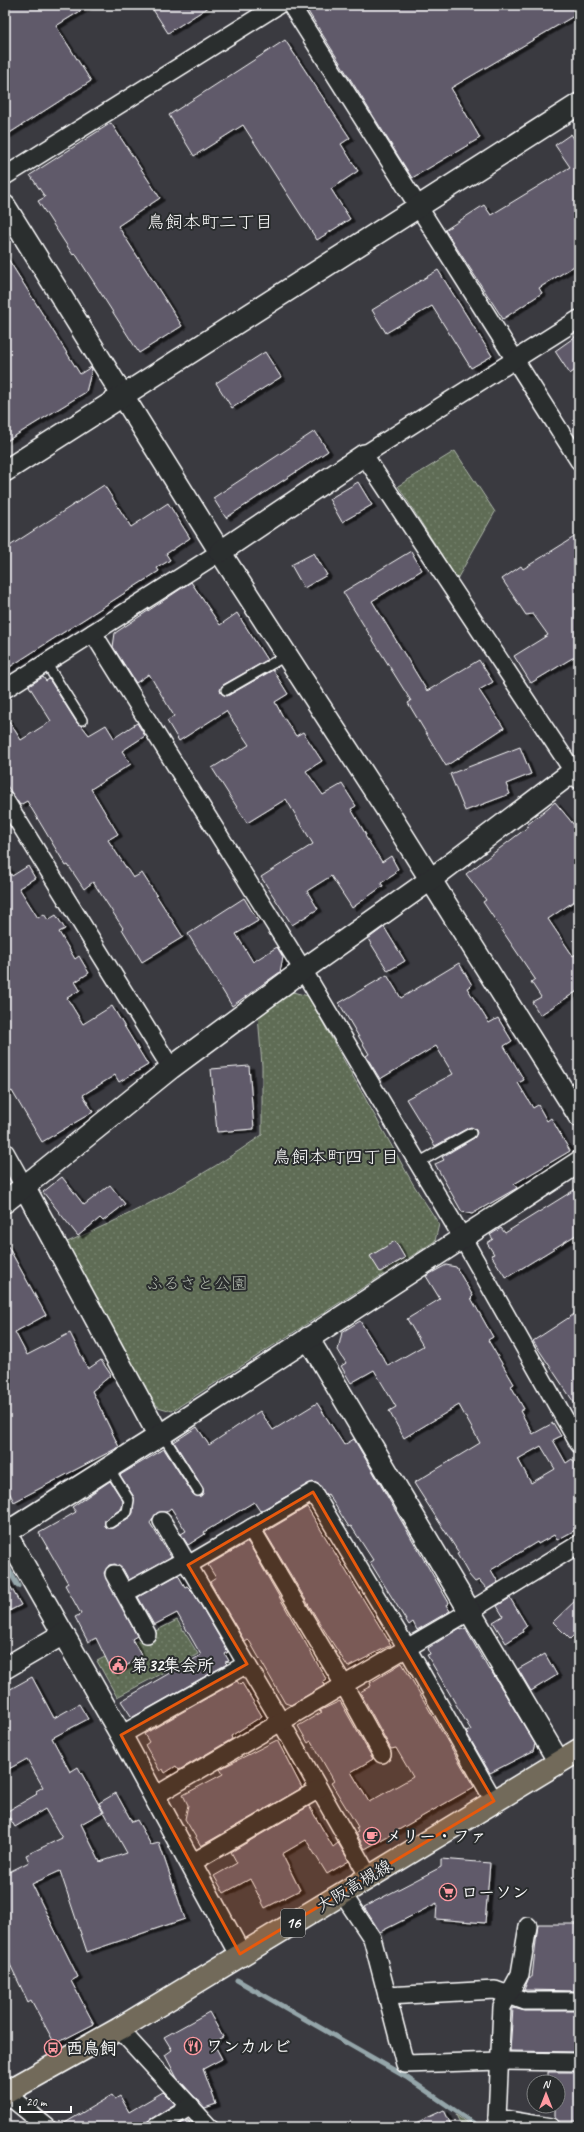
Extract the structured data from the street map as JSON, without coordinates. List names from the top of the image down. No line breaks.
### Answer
{"streets":{"main road":["大阪高槻線","16"]},"districts":["鳥飼本町二丁目","鳥飼本町四丁目"],"parks":["ふるさと公園"],"places":{"public building":["第32集会所"],"cafe":["メリー・ファ"],"supermarket":["ローソン"],"restaurant":["ワンカルビ"],"bus stop":["西鳥飼"]},"scale_bar":"20 m","north":"top"}
